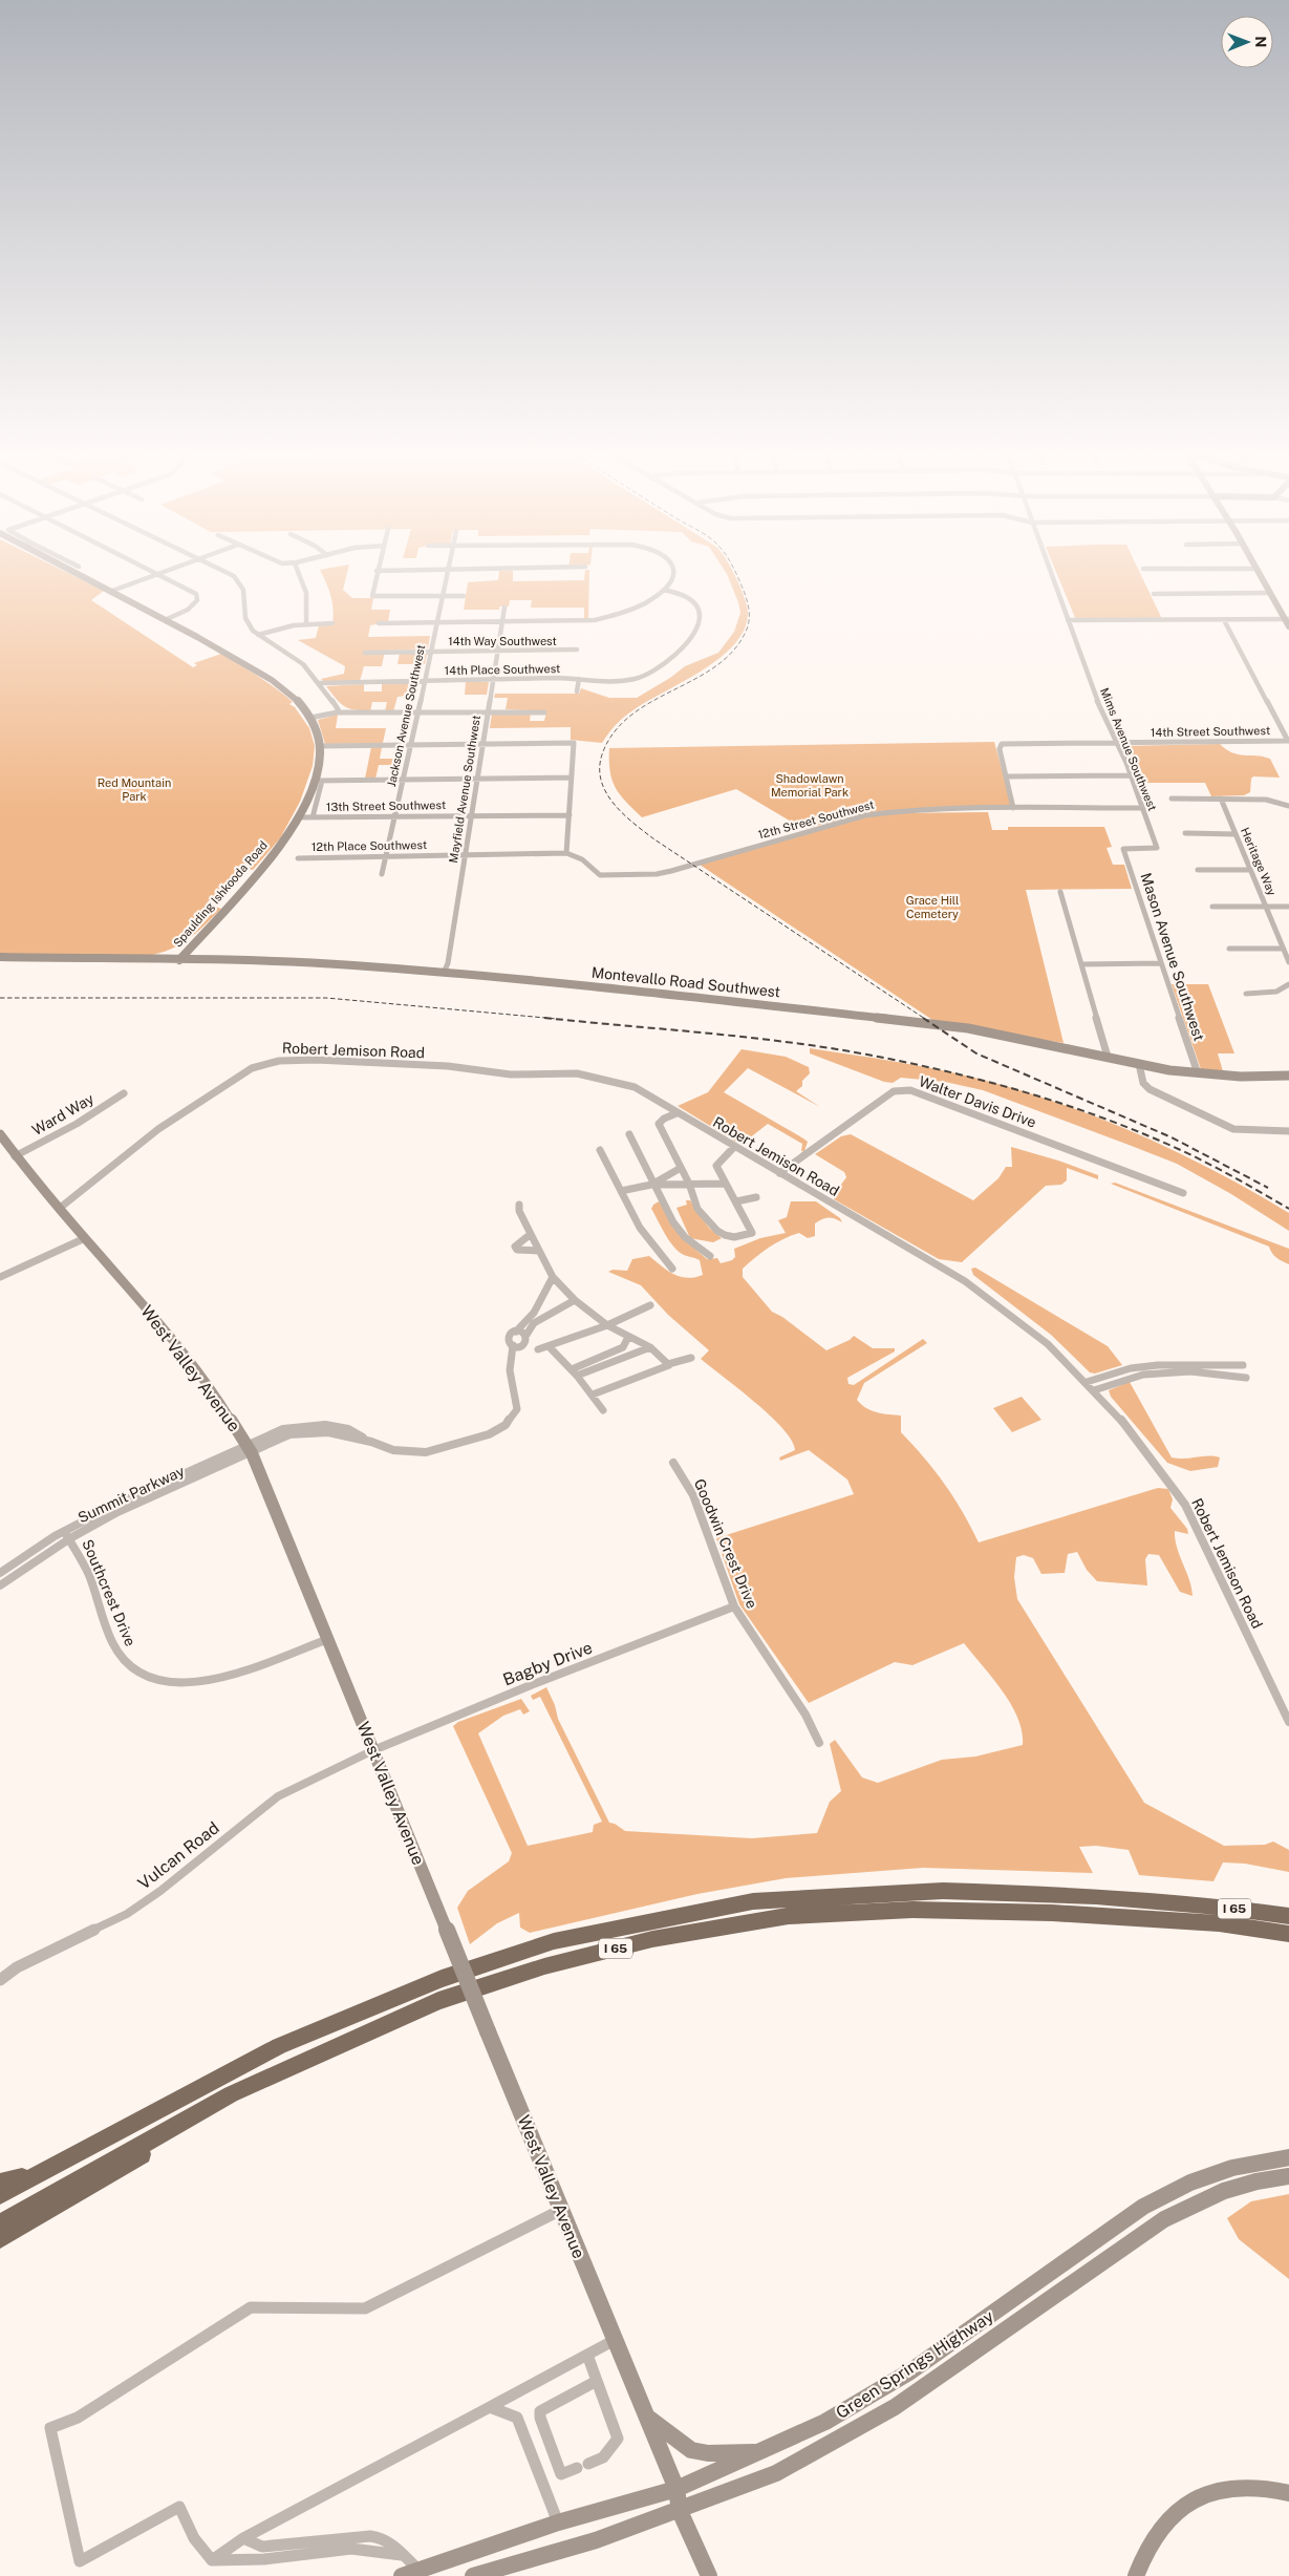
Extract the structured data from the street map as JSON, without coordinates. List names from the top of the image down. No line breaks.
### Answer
{"streets":{"highway":["I 65"],"main road":["Spaulding Ishkooda Road","Montevallo Road Southwest","West Valley Avenue","Green Springs Highway"],"street":["14th Way Southwest","14th Place Southwest","Jackson Avenue Southwest","14th Street Southwest","Mims Avenue Southwest","Mayfield Avenue Southwest","13th Street Southwest","12th Street Southwest","12th Place Southwest","Heritage Way","Mason Avenue Southwest","Robert Jemison Road","Walter Davis Drive","Ward Way","Summit Parkway","Goodwin Crest Drive","Southcrest Drive","Bagby Drive","Vulcan Road"]},"crossings":[["14th Way Southwest","Jackson Avenue Southwest"],["14th Way Southwest","Mayfield Avenue Southwest"],["14th Place Southwest","Jackson Avenue Southwest"],["14th Place Southwest","Mayfield Avenue Southwest"],["Jackson Avenue Southwest","13th Street Southwest"],["Jackson Avenue Southwest","12th Place Southwest"],["14th Street Southwest","Mims Avenue Southwest"],["Mims Avenue Southwest","12th Street Southwest"],["Mims Avenue Southwest","Mason Avenue Southwest"],["Mayfield Avenue Southwest","13th Street Southwest"],["Mayfield Avenue Southwest","12th Place Southwest"],["Mayfield Avenue Southwest","Montevallo Road Southwest"],["13th Street Southwest","Spaulding Ishkooda Road"],["12th Street Southwest","12th Place Southwest"],["Spaulding Ishkooda Road","Montevallo Road Southwest"],["Mason Avenue Southwest","Montevallo Road Southwest"],["Robert Jemison Road","Walter Davis Drive"],["Robert Jemison Road","West Valley Avenue"],["Ward Way","West Valley Avenue"],["West Valley Avenue","Summit Parkway"],["West Valley Avenue","Southcrest Drive"],["West Valley Avenue","Bagby Drive"],["West Valley Avenue","Vulcan Road"],["West Valley Avenue","Green Springs Highway"],["Summit Parkway","Southcrest Drive"],["Goodwin Crest Drive","Bagby Drive"],["Bagby Drive","Vulcan Road"]],"parks":["Shadowlawn Memorial Park","Red Mountain Park","Grace Hill Cemetery"],"north":"right"}
